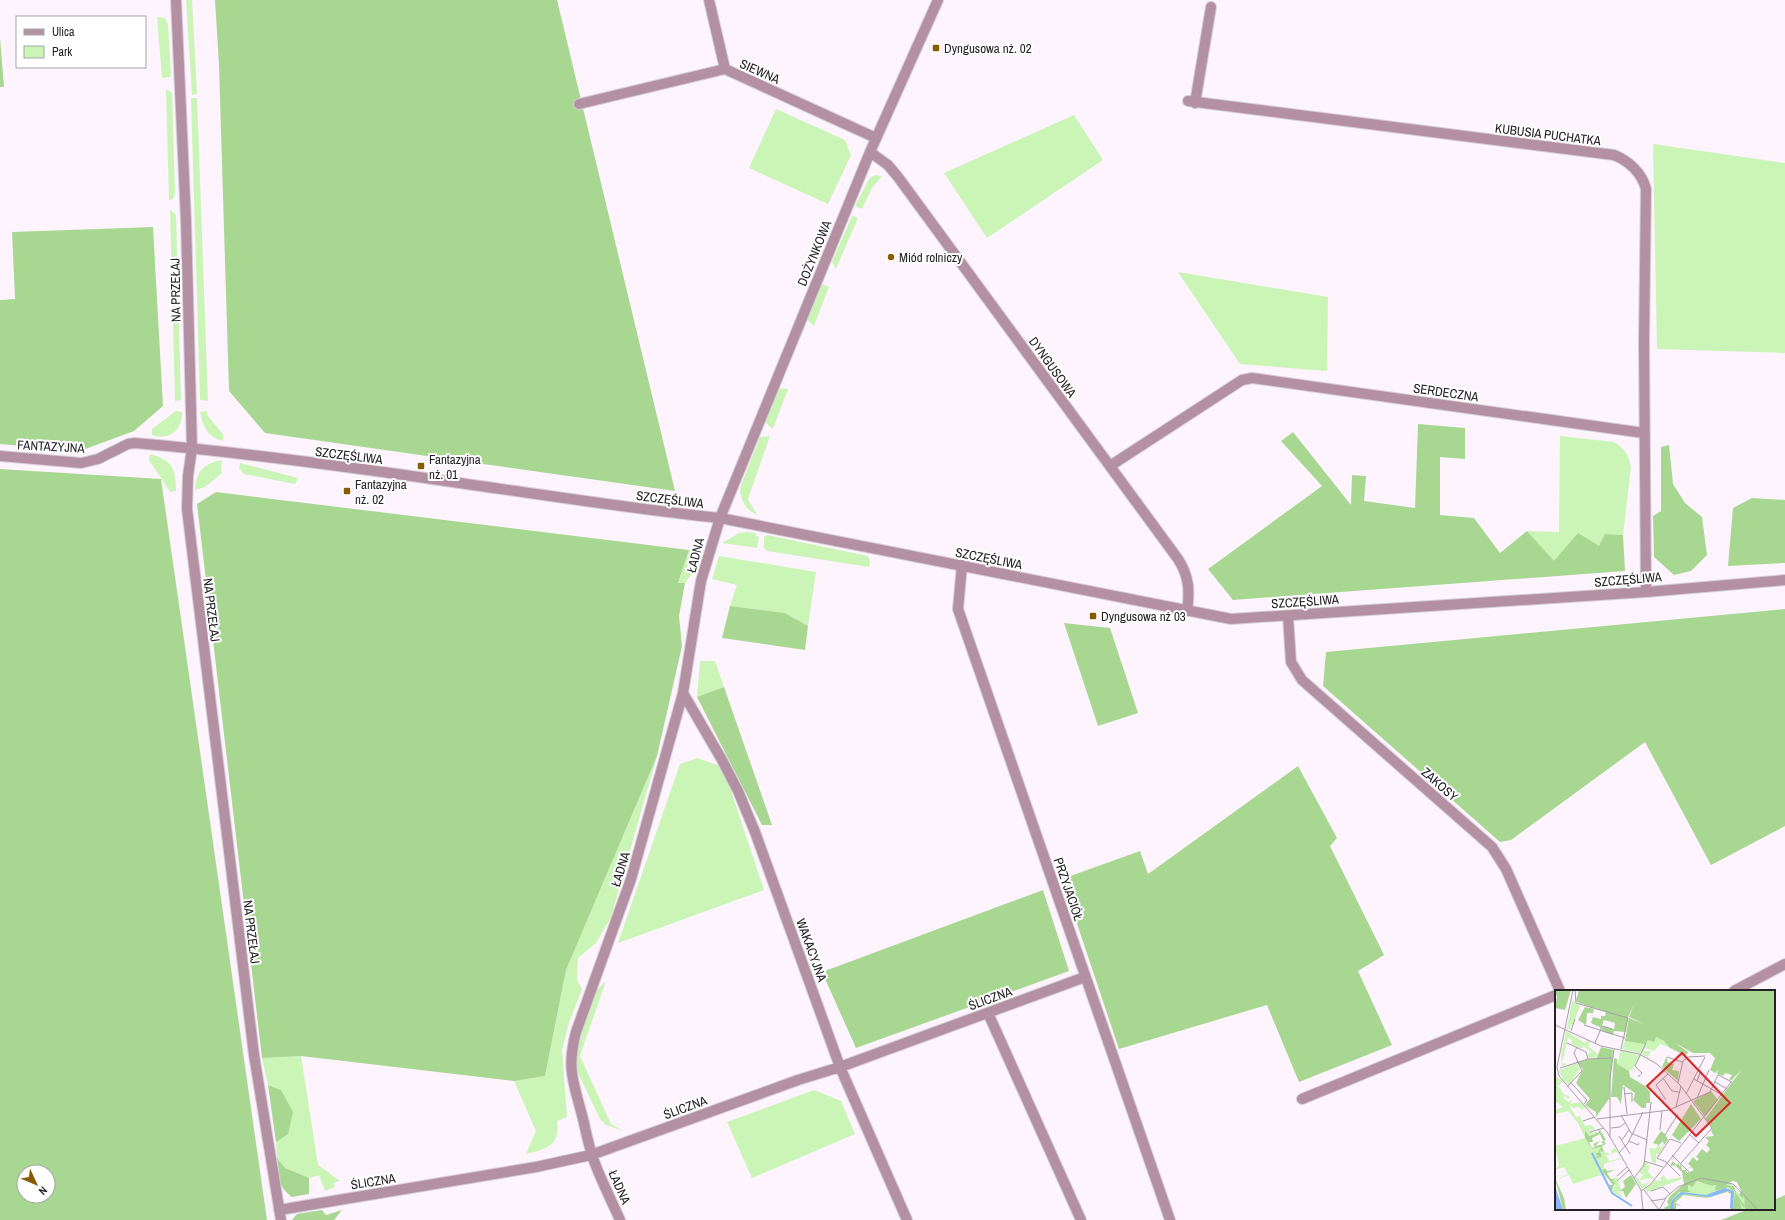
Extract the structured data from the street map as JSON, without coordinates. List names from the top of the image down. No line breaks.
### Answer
{"streets":{"street":["SIEWNA","KUBUSIA PUCHATKA","DOŻYNKOWA","NA PRZEŁAJ","DYNGUSOWA","SERDECZNA","FANTAZYJNA","SZCZĘŚLIWA","ŁADNA","ZAKOSY","PRZYJACIÓŁ","WAKACYJNA","ŚLICZNA"]},"crossings":[["SIEWNA","DOŻYNKOWA"],["KUBUSIA PUCHATKA","SERDECZNA"],["DOŻYNKOWA","DYNGUSOWA"],["DOŻYNKOWA","SZCZĘŚLIWA"],["DOŻYNKOWA","ŁADNA"],["NA PRZEŁAJ","FANTAZYJNA"],["NA PRZEŁAJ","SZCZĘŚLIWA"],["NA PRZEŁAJ","ŚLICZNA"],["DYNGUSOWA","SERDECZNA"],["DYNGUSOWA","SZCZĘŚLIWA"],["FANTAZYJNA","SZCZĘŚLIWA"],["SZCZĘŚLIWA","ŁADNA"],["SZCZĘŚLIWA","ZAKOSY"],["SZCZĘŚLIWA","PRZYJACIÓŁ"],["ŁADNA","WAKACYJNA"],["ŁADNA","ŚLICZNA"],["PRZYJACIÓŁ","ŚLICZNA"],["WAKACYJNA","ŚLICZNA"]],"places":{"transit":["Dyngusowa nż. 02","Fantazyjna nż. 01","Fantazyjna nż. 02","Dyngusowa nż 03"],"other":["Miód rolniczy"]},"legend":["Ulica","Park"],"north":"bottom right"}
